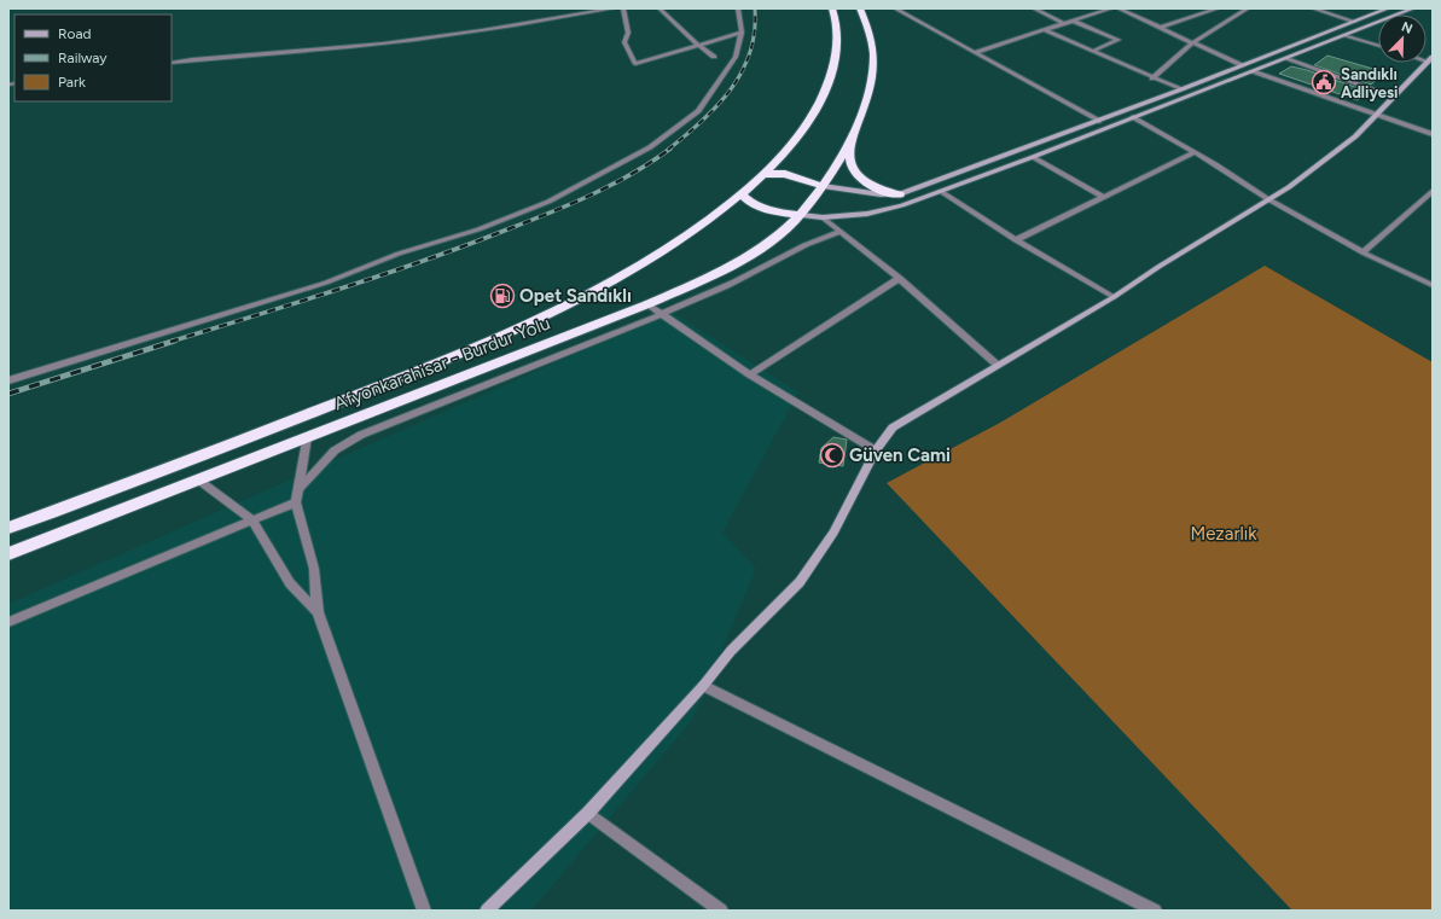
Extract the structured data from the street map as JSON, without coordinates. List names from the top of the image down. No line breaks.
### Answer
{"streets":{"highway":["Afyonkarahisar - Burdur Yolu"]},"parks":["Mezarlık"],"places":{"public building":["Sandıklı Adliyesi"],"fuel station":["Opet Sandıklı"],"mosque":["Güven Cami"]},"legend":["Road","Railway","Park"],"north":"top right"}
